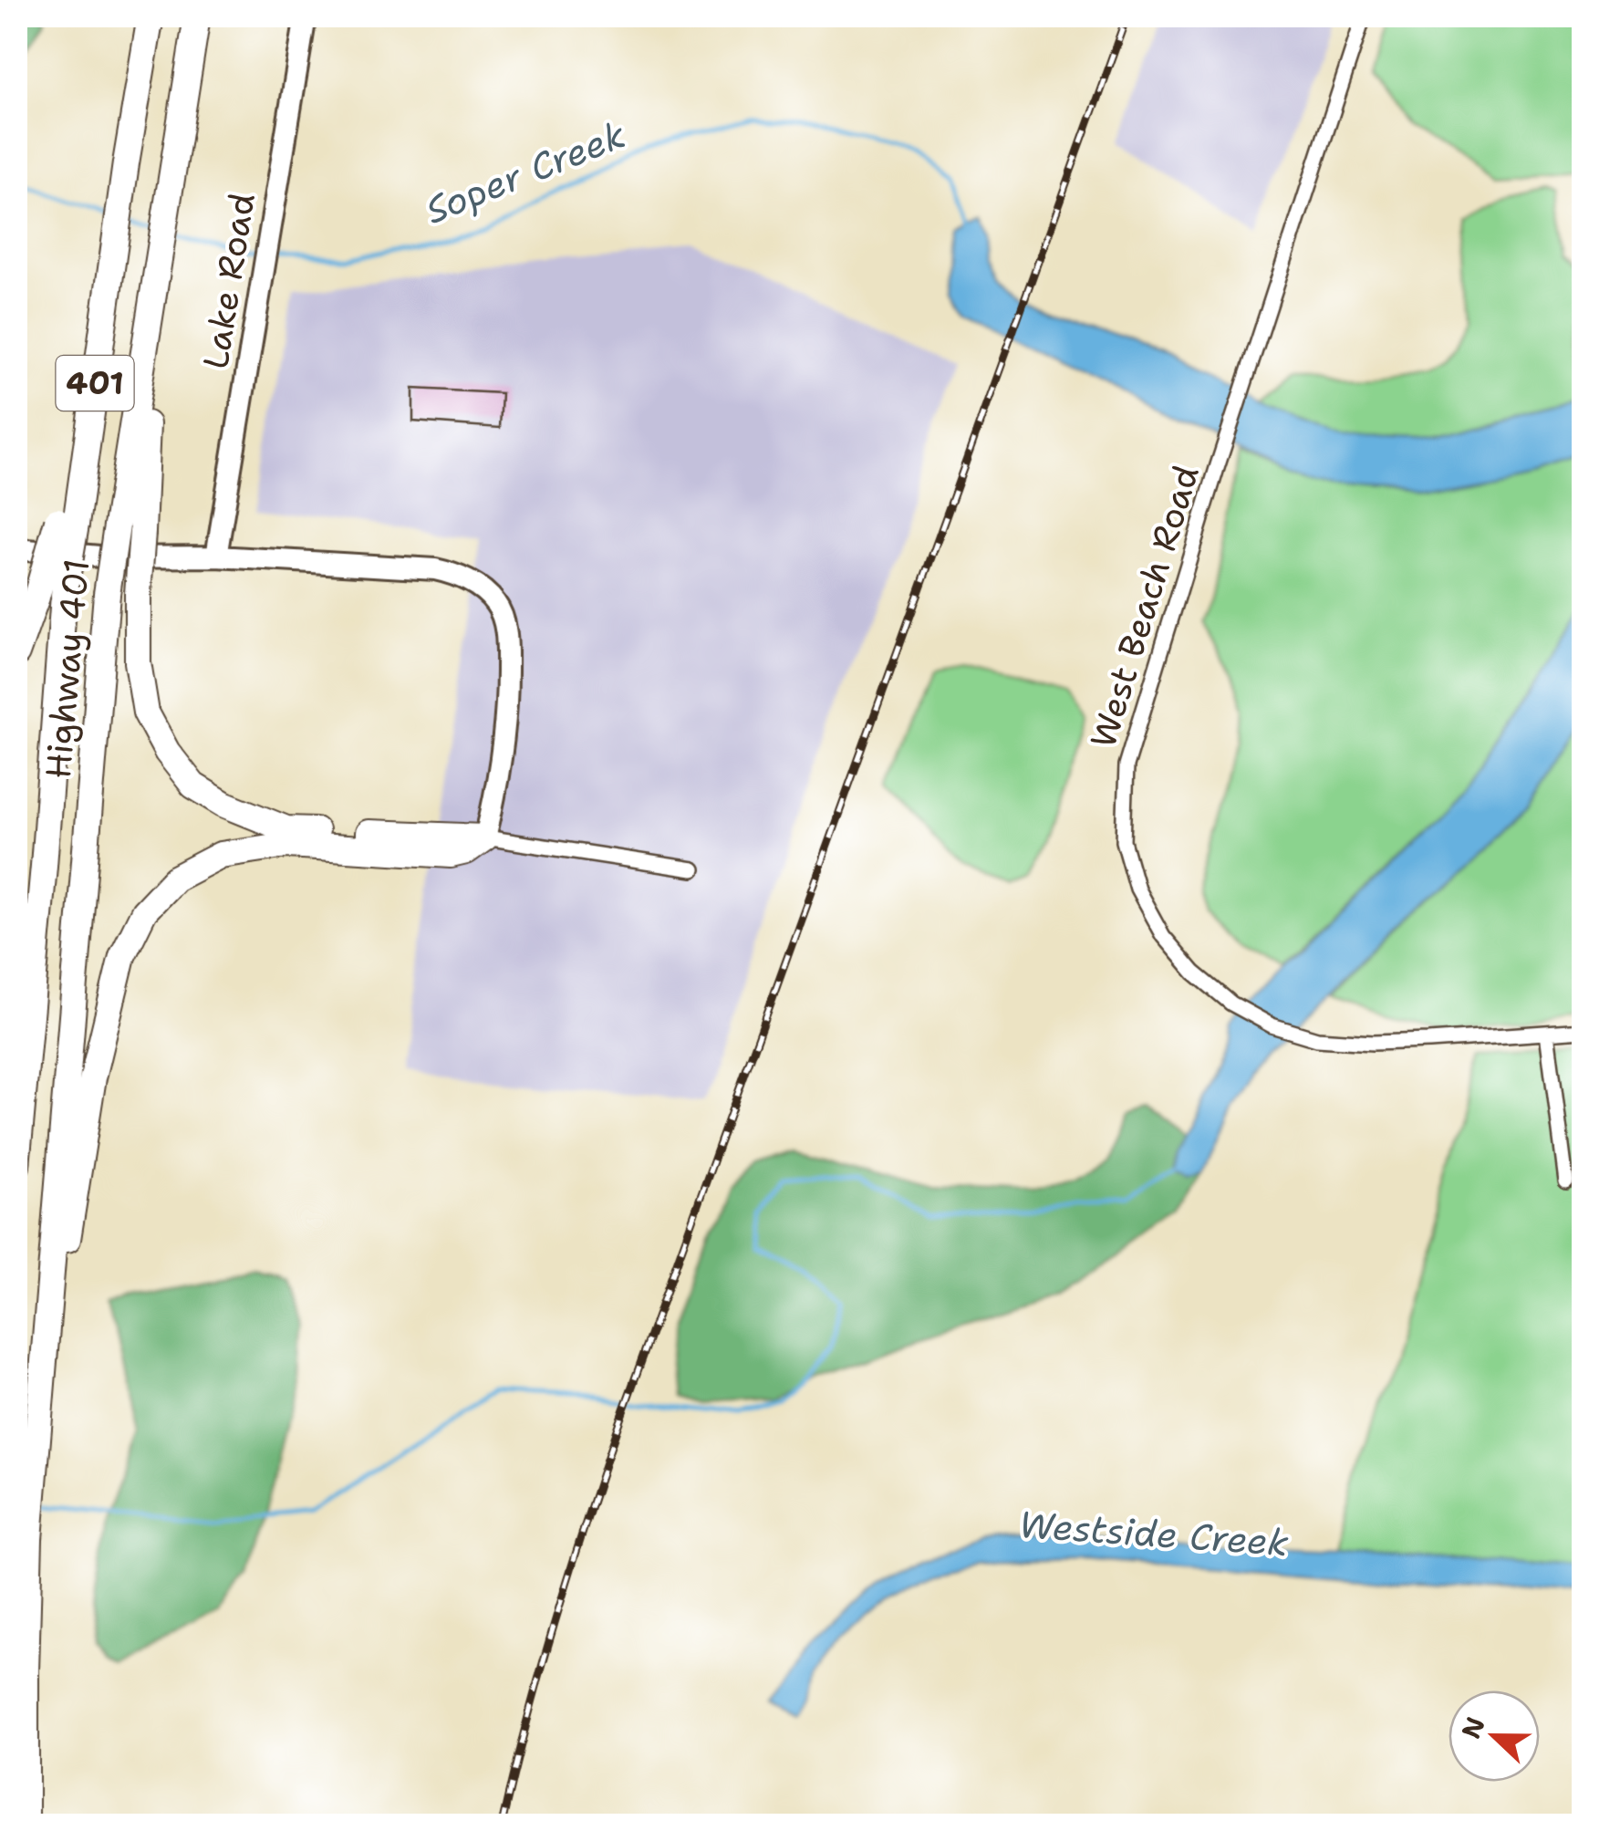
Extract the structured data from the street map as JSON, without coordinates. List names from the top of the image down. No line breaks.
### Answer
{"streets":{"highway":["Highway 401"],"main road":["Lake Road"],"street":["West Beach Road"]},"water":["Soper Creek","Westside Creek"],"north":"left"}
